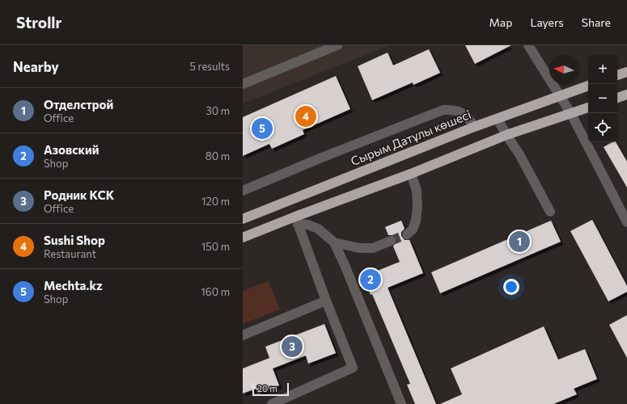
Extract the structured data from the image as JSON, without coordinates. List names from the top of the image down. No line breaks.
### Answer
{"streets":{"highway":["Сырым Датұлы көшесі"]},"scale_bar":"20 m","north":"left","page":{"header":"Strollr","nav":["Map","Layers","Share"],"heading":["Nearby","5 results"],"map_buttons":["+","−"],"list":[{"mark":"1","name":"Отделстрой","note":"Office","value":"30 m"},{"mark":"2","name":"Азовский","note":"Shop","value":"80 m"},{"mark":"3","name":"Родник КСК","note":"Office","value":"120 m"},{"mark":"4","name":"Sushi Shop","note":"Restaurant","value":"150 m"},{"mark":"5","name":"Mechta.kz","note":"Shop","value":"160 m"}],"pins":["4","5","1","2","3"],"scale":"20 m"}}
